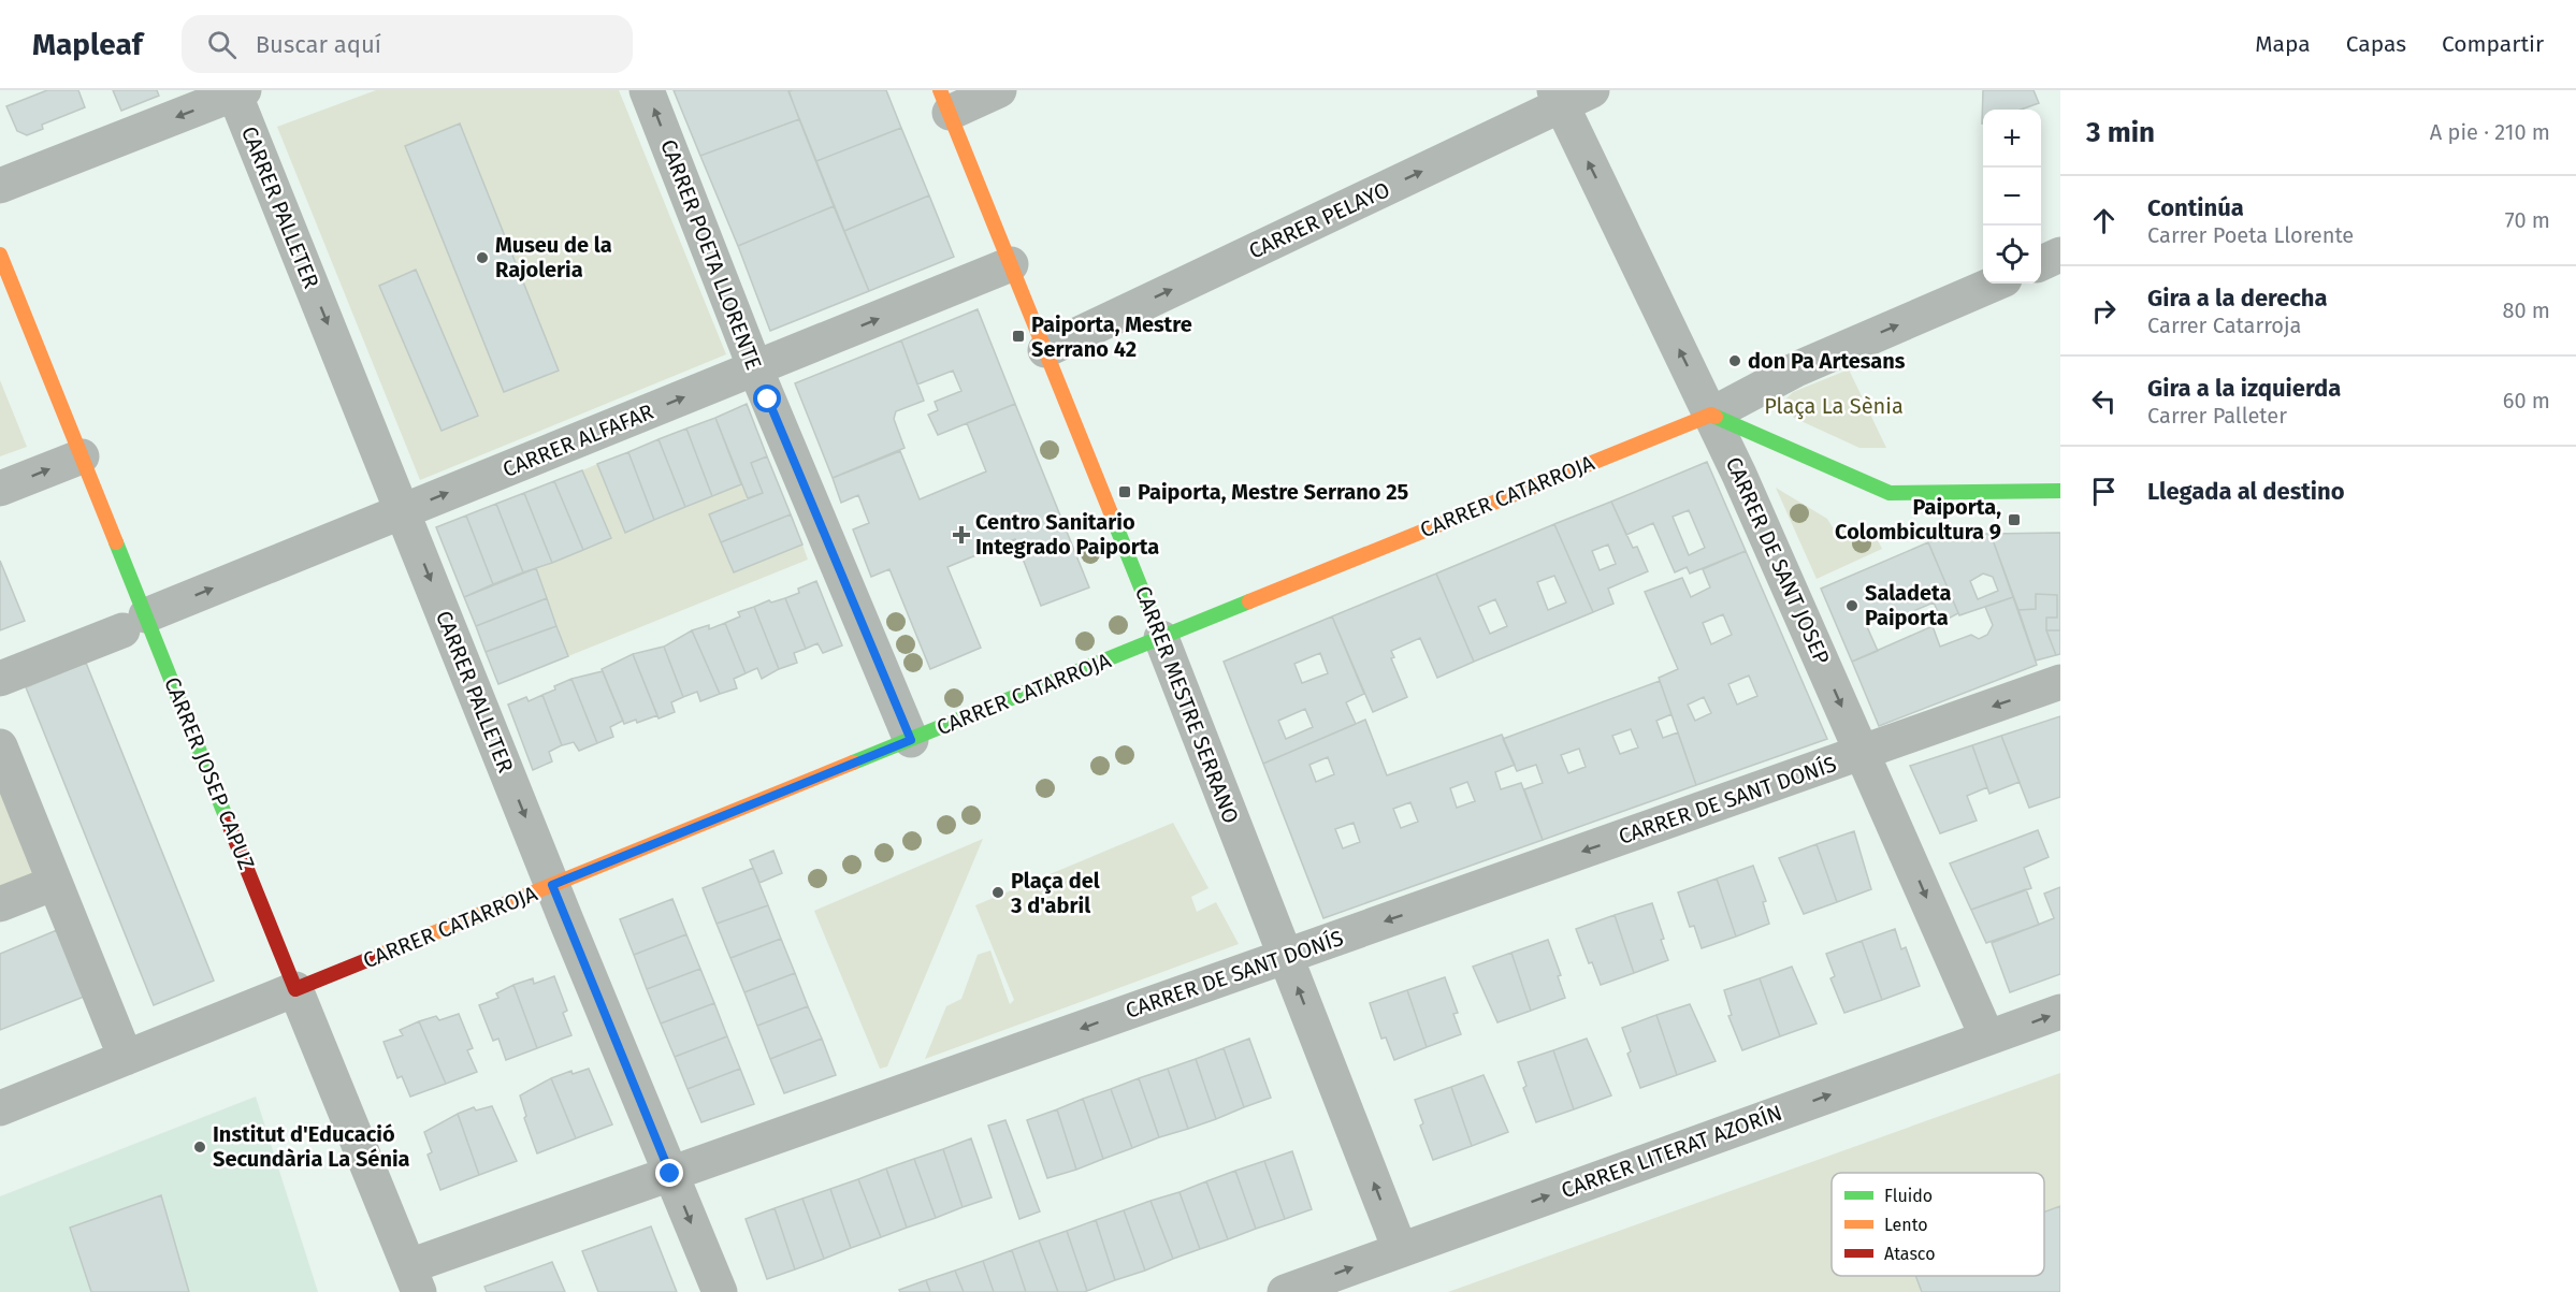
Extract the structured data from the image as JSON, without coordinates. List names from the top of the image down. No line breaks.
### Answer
{"streets":{"street":["CARRER PALLETER","CARRER PELAYO","CARRER POETA LLORENTE","CARRER ALFAFAR","CARRER CATARROJA","CARRER DE SANT JOSEP","CARRER MESTRE SERRANO","CARRER JOSEP CAPUZ","CARRER DE SANT DONÍS","CARRER LITERAT AZORÍN"]},"crossings":[["CARRER PALLETER","CARRER ALFAFAR"],["CARRER PALLETER","CARRER CATARROJA"],["CARRER PALLETER","CARRER DE SANT DONÍS"],["CARRER PELAYO","CARRER DE SANT JOSEP"],["CARRER PELAYO","CARRER MESTRE SERRANO"],["CARRER POETA LLORENTE","CARRER ALFAFAR"],["CARRER POETA LLORENTE","CARRER CATARROJA"],["CARRER ALFAFAR","CARRER MESTRE SERRANO"],["CARRER ALFAFAR","CARRER JOSEP CAPUZ"],["CARRER CATARROJA","CARRER DE SANT JOSEP"],["CARRER CATARROJA","CARRER MESTRE SERRANO"],["CARRER CATARROJA","CARRER JOSEP CAPUZ"],["CARRER DE SANT JOSEP","CARRER DE SANT DONÍS"],["CARRER DE SANT JOSEP","CARRER LITERAT AZORÍN"],["CARRER MESTRE SERRANO","CARRER DE SANT DONÍS"],["CARRER MESTRE SERRANO","CARRER LITERAT AZORÍN"],["CARRER JOSEP CAPUZ","CARRER DE SANT DONÍS"]],"one_way":["CARRER PALLETER","CARRER PELAYO","CARRER POETA LLORENTE","CARRER ALFAFAR","CARRER DE SANT DONÍS","CARRER LITERAT AZORÍN"],"parks":["Plaça La Sènia"],"places":{"other":["Museu de la Rajoleria","don Pa Artesans","Saladeta Paiporta","Plaça del 3 d'abril","Institut d'Educació Secundària La Sénia"],"transit":["Paiporta, Mestre Serrano 42","Paiporta, Mestre Serrano 25","Paiporta, Colombicultura 9"],"health":["Centro Sanitario Integrado Paiporta"]},"legend":["Fluido","Lento","Atasco"],"page":{"header":"Mapleaf","search":"Buscar aquí","nav":["Mapa","Capas","Compartir"],"heading":["3 min","A pie · 210 m"],"map_buttons":["+","−"],"list":[["Continúa","Carrer Poeta Llorente","70 m"],["Gira a la derecha","Carrer Catarroja","80 m"],["Gira a la izquierda","Carrer Palleter","60 m"],"Llegada al destino"]}}
